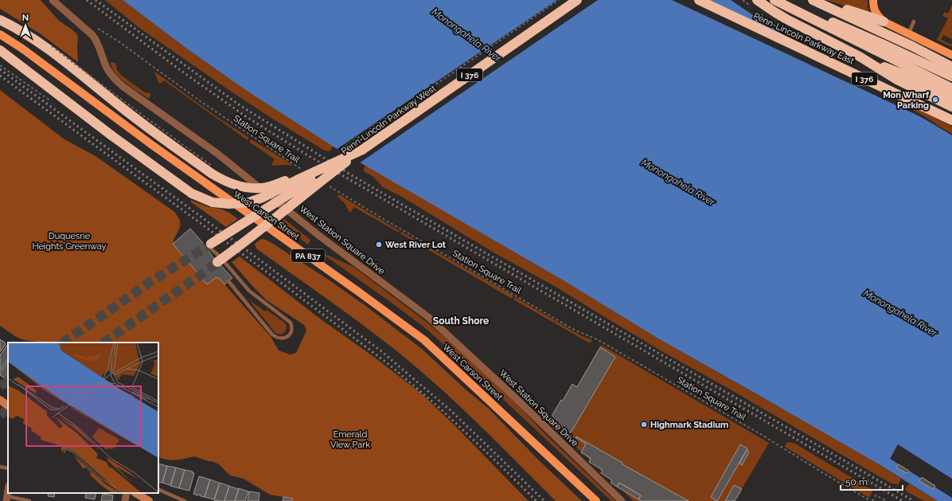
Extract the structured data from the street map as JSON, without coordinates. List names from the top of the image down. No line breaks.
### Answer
{"streets":{"highway":["Penn-Lincoln Parkway East","I 376","Penn-Lincoln Parkway West"],"main road":["West Carson Street","PA 837"],"street":["West Station Square Drive"],"path":["Station Square Trail"]},"districts":["South Shore"],"water":["Monongahela River"],"parks":["Duquesne Heights Greenway","Emerald View Park"],"places":["Mon Wharf Parking","West River Lot","Highmark Stadium"],"scale_bar":"50 m","north":"top"}
